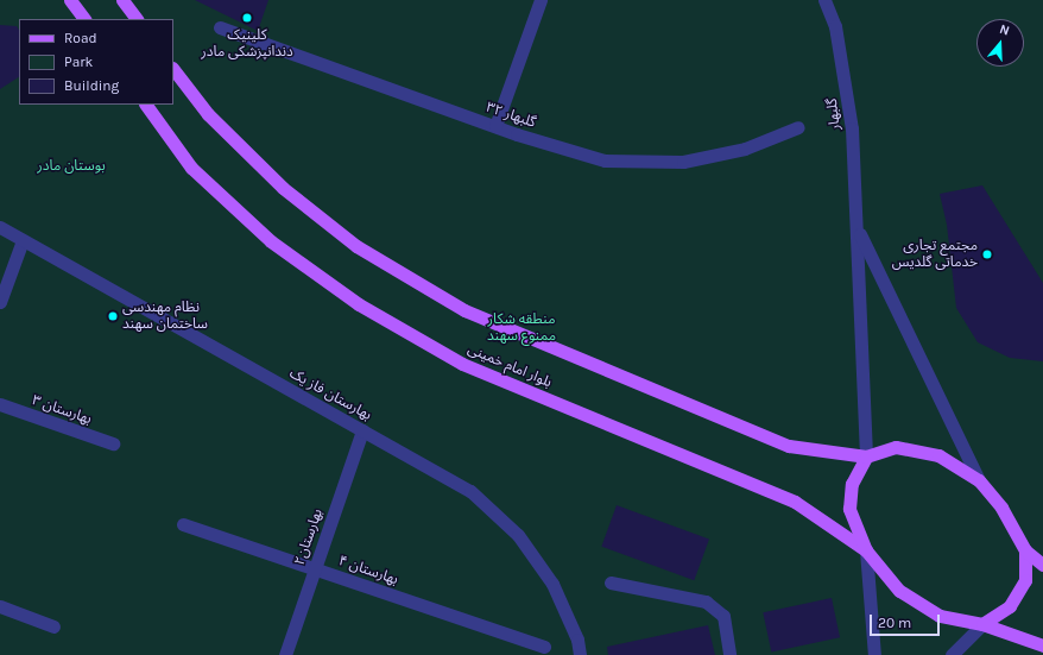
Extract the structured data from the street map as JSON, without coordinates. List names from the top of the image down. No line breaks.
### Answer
{"streets":{"main road":["بلوار امام خمینی"],"street":["گلبهار","گلبهار ۳۲","بهارستان فاز یک","بهارستان ۳","بهارستان۲","بهارستان ۴"]},"crossings":[["بهارستان فاز یک","بهارستان۲"],["بهارستان۲","بهارستان ۴"]],"parks":["بوستان مادر","منطقه شکار ممنوع سهند"],"places":["کلینیک دندانپزشکی مادر","مجتمع تجاری خدماتی گلدیس","نظام مهندسی ساختمان سهند"],"legend":["Road","Park","Building"],"scale_bar":"20 m","north":"top"}
